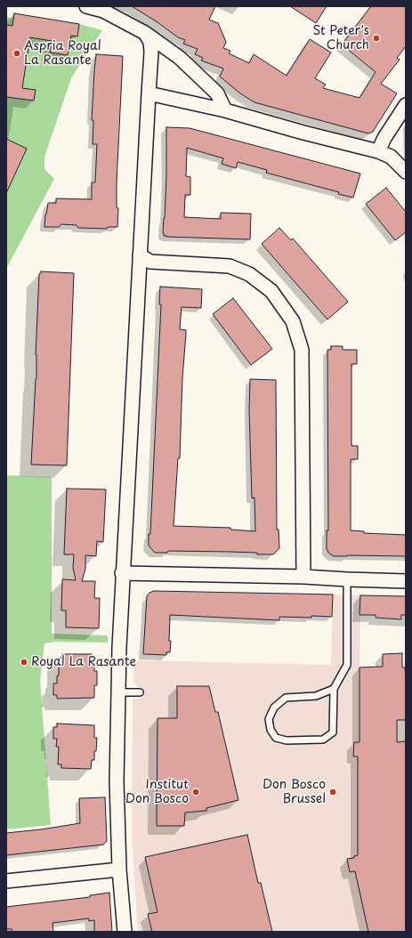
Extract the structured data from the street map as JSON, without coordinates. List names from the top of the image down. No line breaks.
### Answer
{"places":["St Peter's Church","Aspria Royal La Rasante","Royal La Rasante","Institut Don Bosco","Don Bosco Brussel"]}
